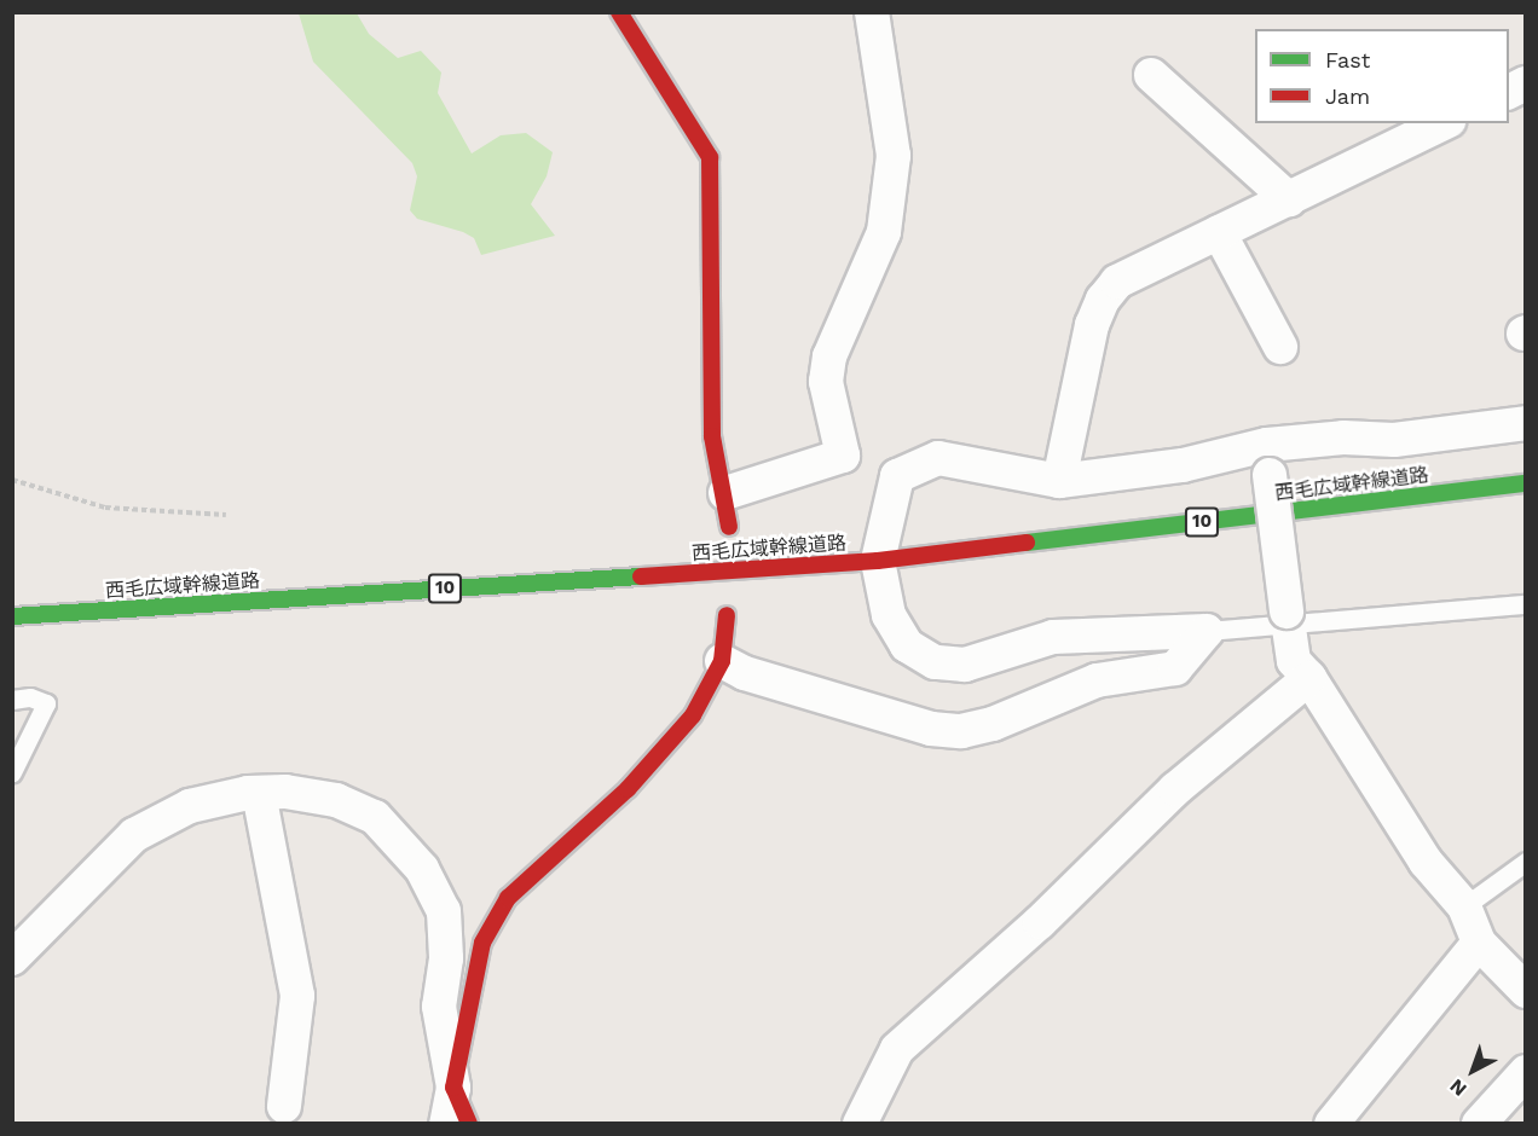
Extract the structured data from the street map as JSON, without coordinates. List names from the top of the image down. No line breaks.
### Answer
{"streets":{"main road":["西毛広域幹線道路","10"]},"legend":["Fast","Jam"],"north":"bottom left"}
